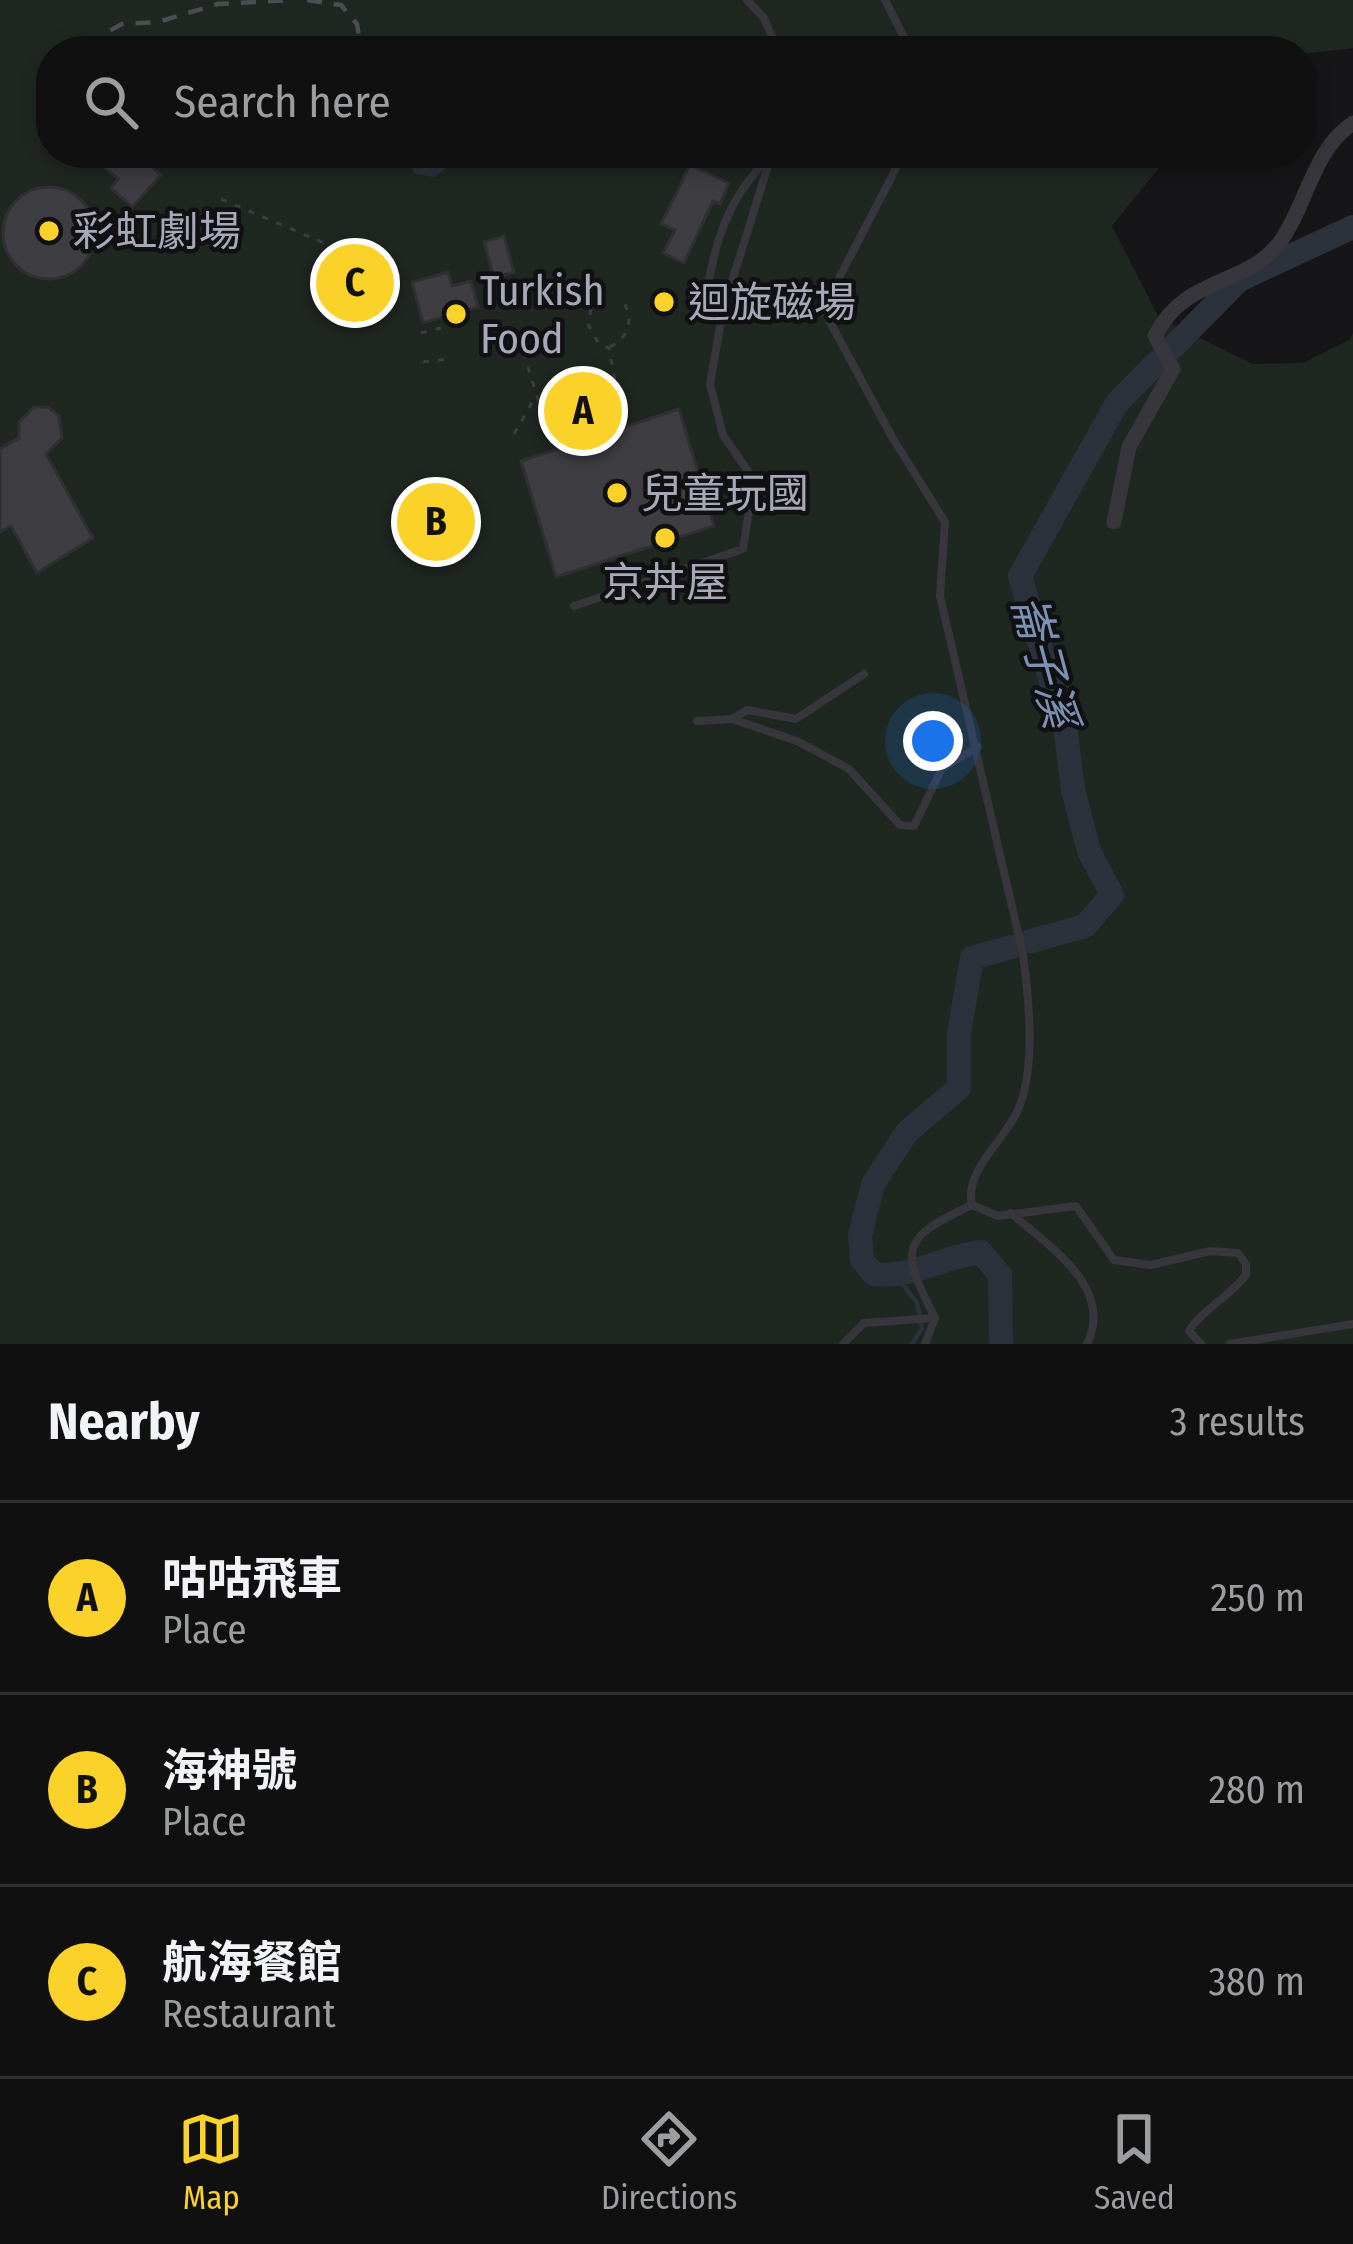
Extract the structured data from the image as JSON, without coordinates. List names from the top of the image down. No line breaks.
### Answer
{"water":["崙子溪"],"places":["彩虹劇場","迴旋磁場","Turkish Food","兒童玩國","京丼屋"],"page":{"search":"Search here","pins":["C","A","B"],"heading":["Nearby","3 results"],"list":[{"mark":"A","name":"咕咕飛車","note":"Place","value":"250 m"},{"mark":"B","name":"海神號","note":"Place","value":"280 m"},{"mark":"C","name":"航海餐館","note":"Restaurant","value":"380 m"}],"nav":["Map","Directions","Saved"]}}
